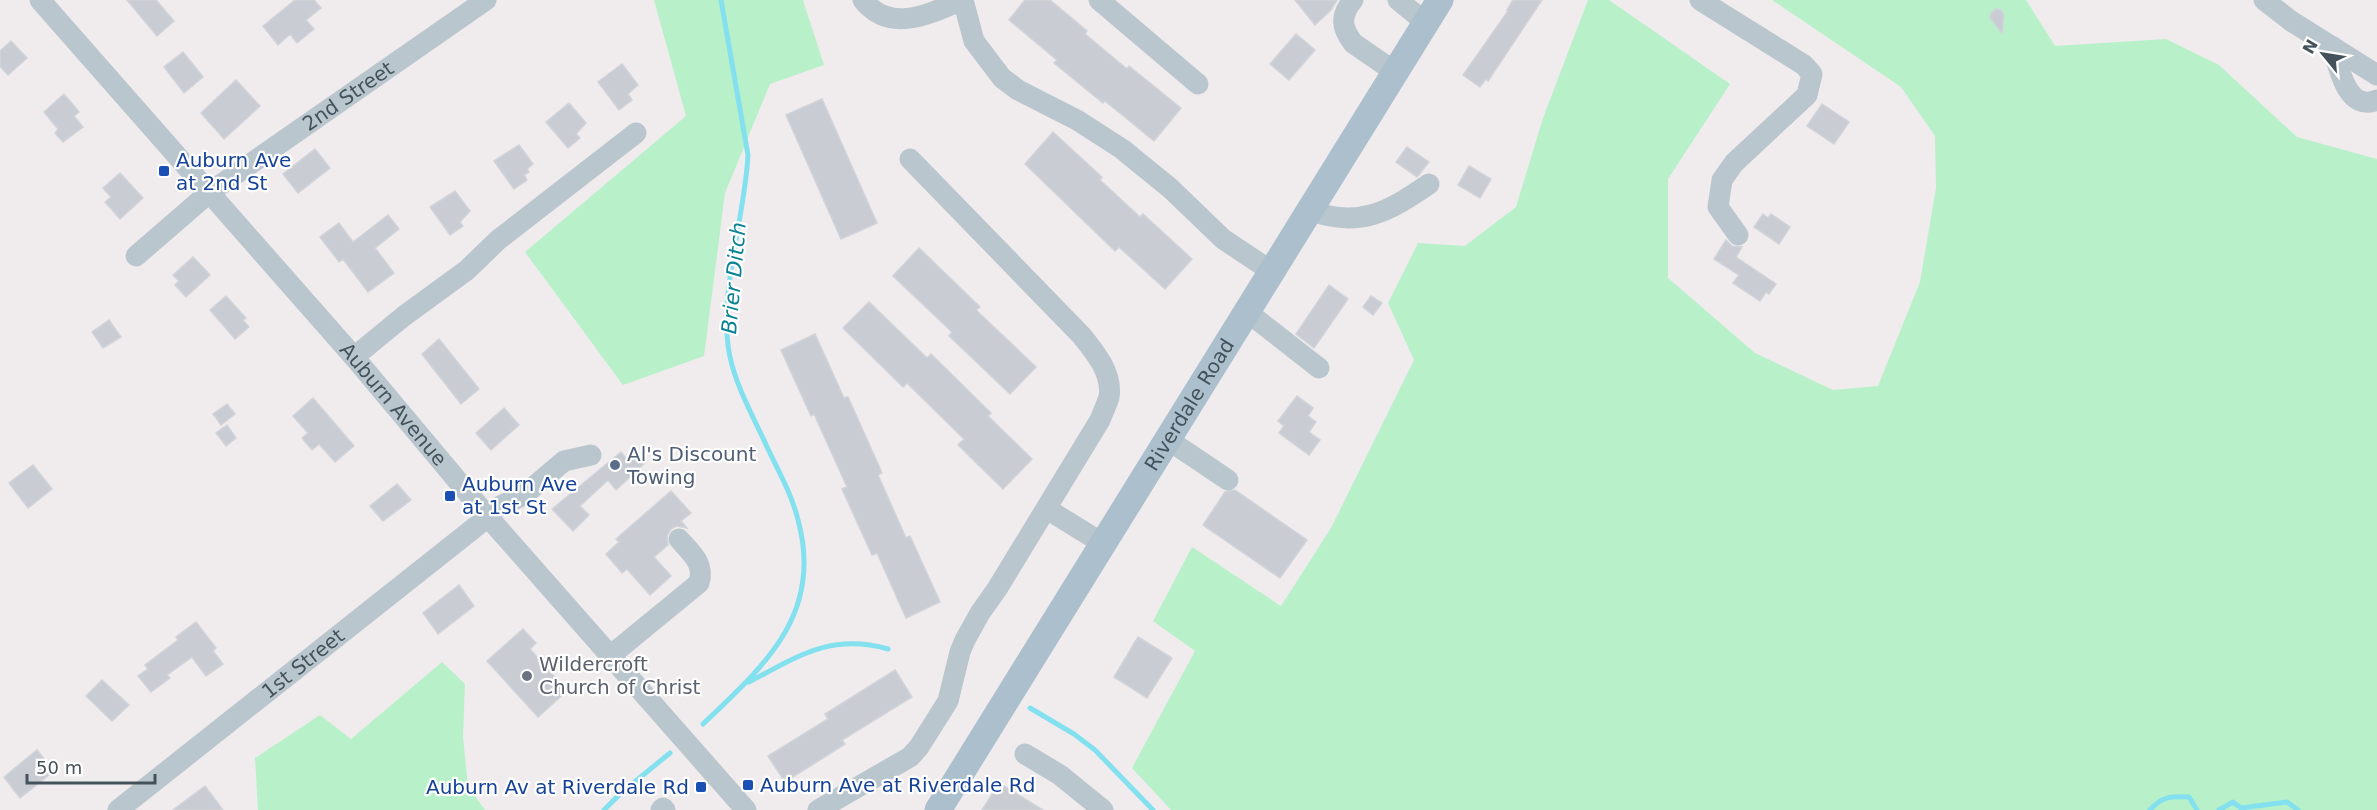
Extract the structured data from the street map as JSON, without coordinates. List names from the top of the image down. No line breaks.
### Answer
{"streets":{"main road":["Riverdale Road"],"street":["2nd Street","Auburn Avenue","1st Street"]},"crossings":[["2nd Street","Auburn Avenue"],["Auburn Avenue","1st Street"]],"water":["Brier Ditch"],"places":{"transit":["Auburn Ave at 2nd St","Auburn Ave at 1st St","Auburn Ave at Riverdale Rd","Auburn Av at Riverdale Rd"],"other":["Al's Discount Towing","Wildercroft Church of Christ"]},"scale_bar":"50 m","north":"top left"}
